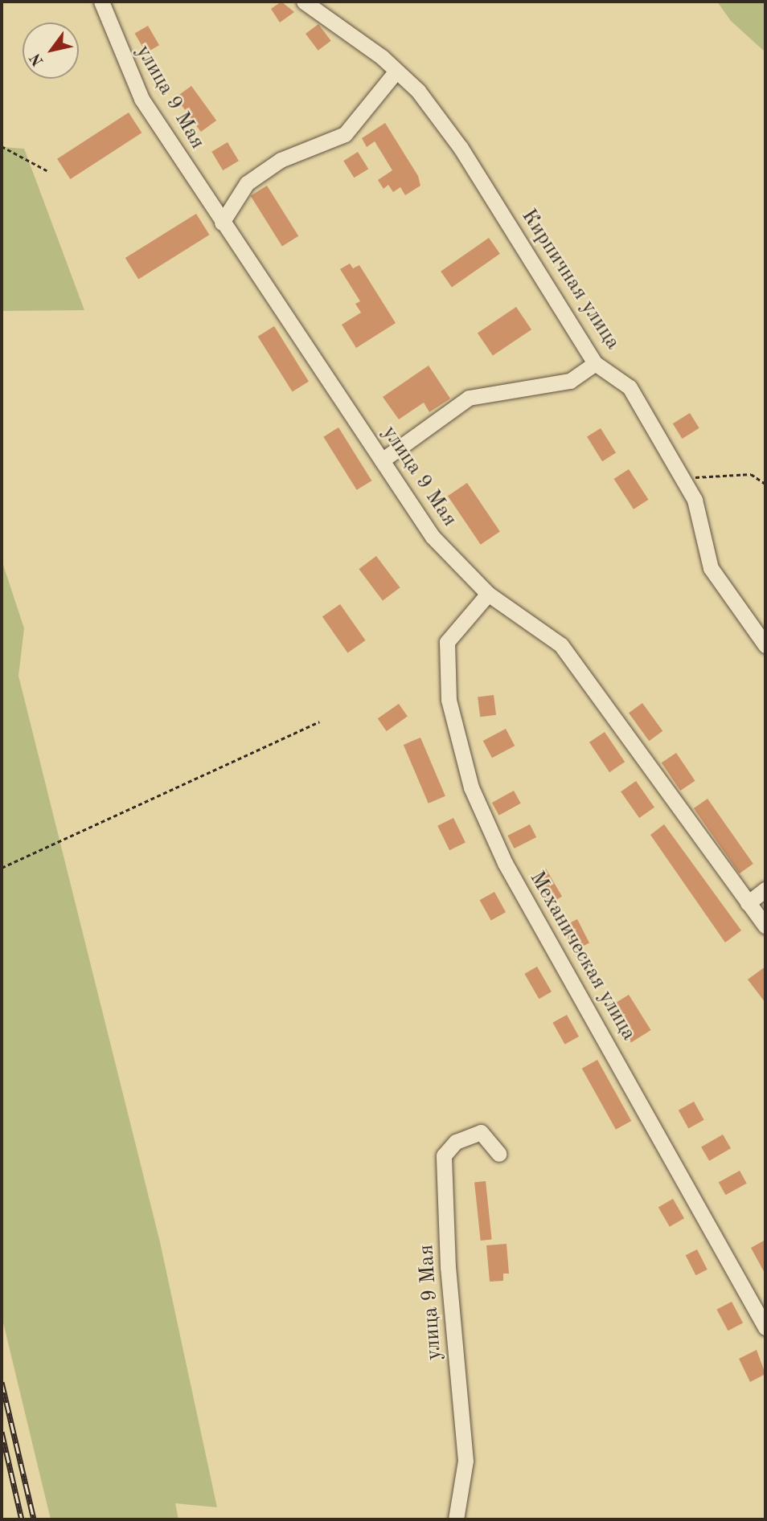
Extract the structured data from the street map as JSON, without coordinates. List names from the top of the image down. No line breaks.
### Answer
{"streets":{"street":["улица 9 Мая","Кирпичная улица","Механическая улица"]},"crossings":[["улица 9 Мая","Механическая улица"]],"north":"bottom left"}
